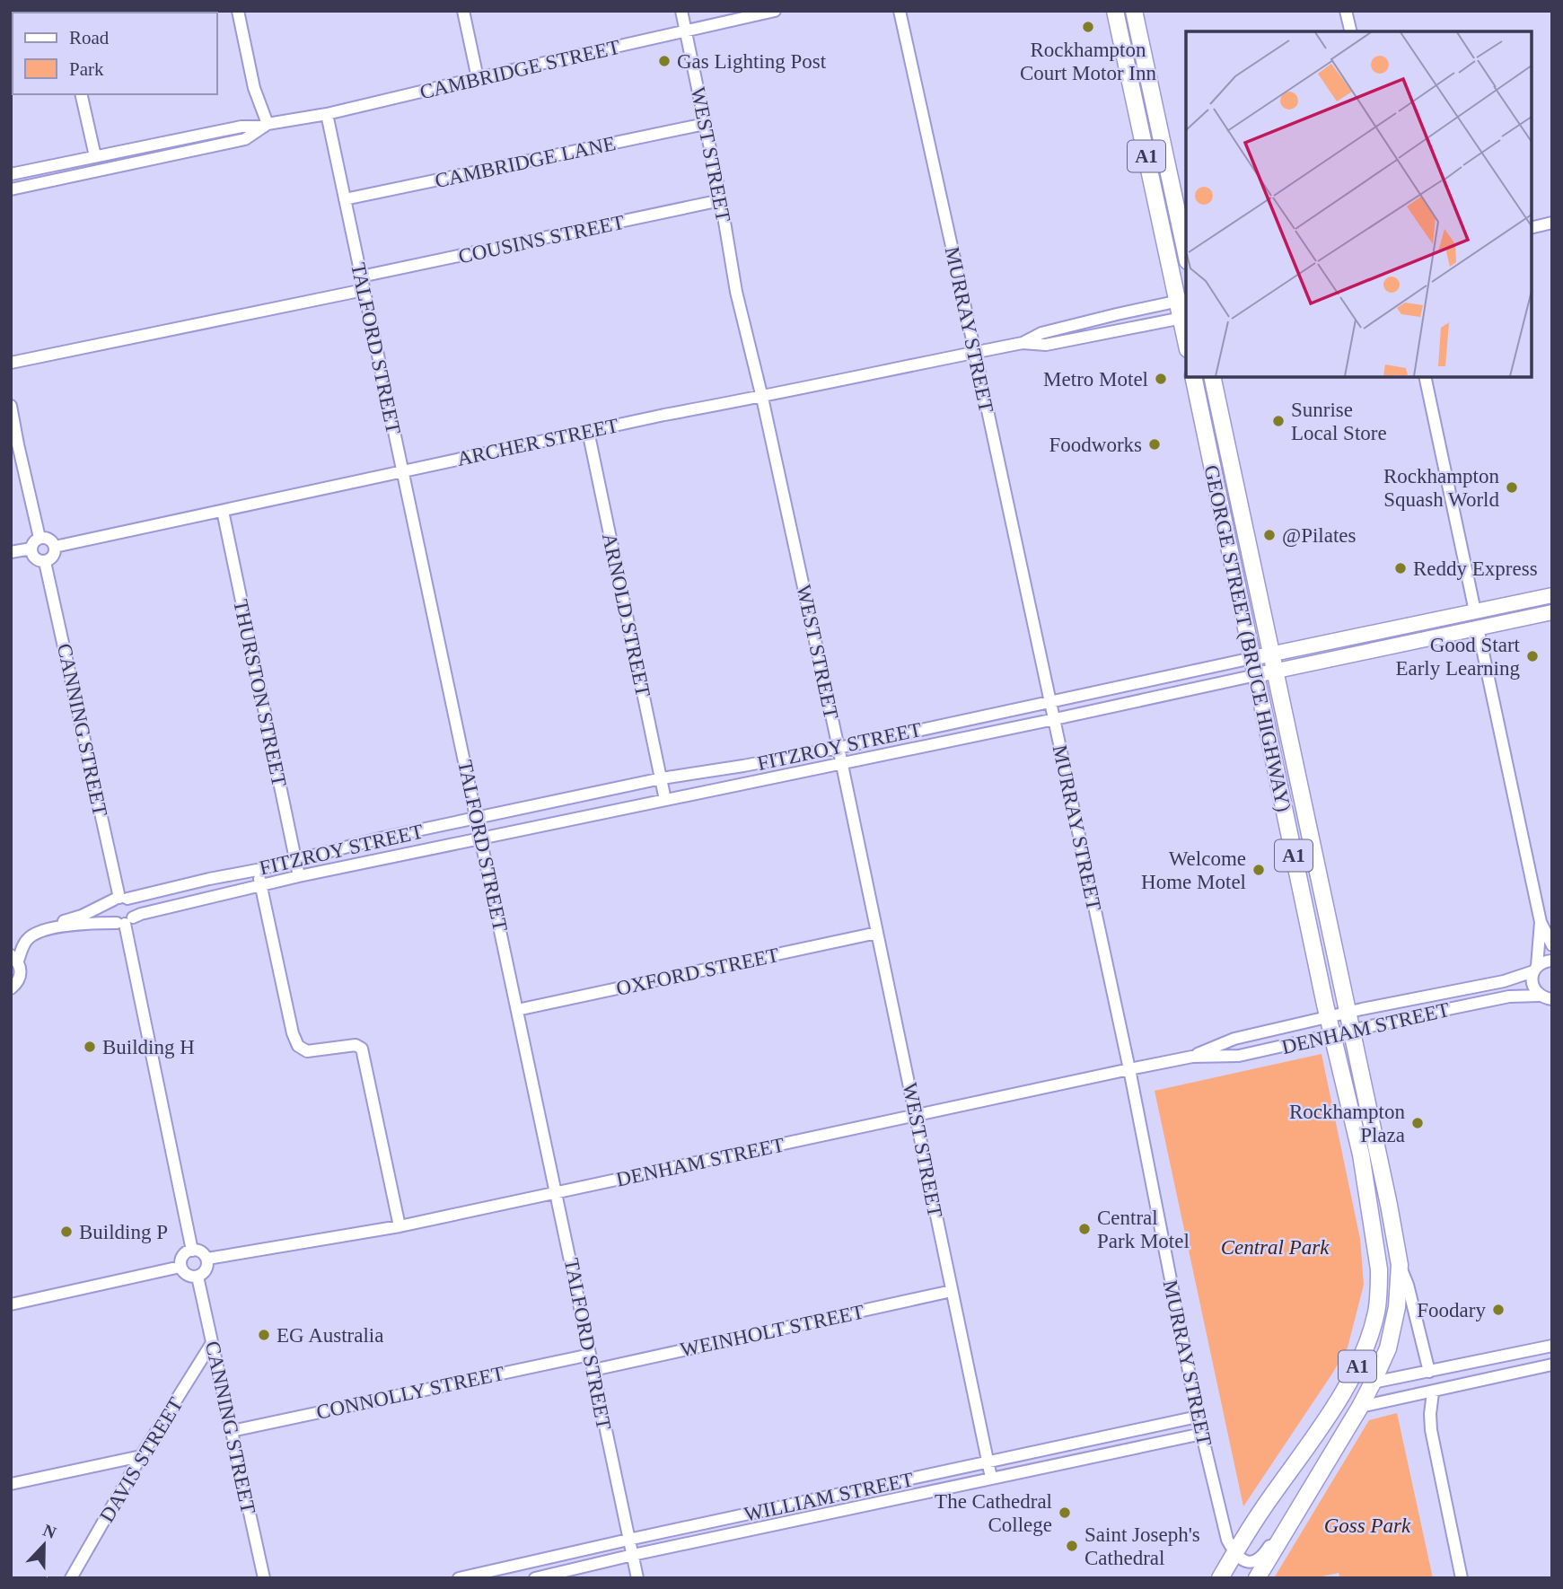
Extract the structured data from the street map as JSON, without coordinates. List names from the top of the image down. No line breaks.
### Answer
{"streets":{"highway":["A1","GEORGE STREET (BRUCE HIGHWAY)"],"main road":["FITZROY STREET"],"street":["CAMBRIDGE STREET","WEST STREET","CAMBRIDGE LANE","COUSINS STREET","MURRAY STREET","TALFORD STREET","ARCHER STREET","ARNOLD STREET","THURSTON STREET","CANNING STREET","OXFORD STREET","DENHAM STREET","WEINHOLT STREET","CONNOLLY STREET","DAVIS STREET","WILLIAM STREET"]},"crossings":[["CAMBRIDGE STREET","WEST STREET"],["CAMBRIDGE STREET","TALFORD STREET"],["WEST STREET","CAMBRIDGE LANE"],["WEST STREET","COUSINS STREET"],["WEST STREET","ARCHER STREET"],["WEST STREET","FITZROY STREET"],["WEST STREET","OXFORD STREET"],["WEST STREET","DENHAM STREET"],["WEST STREET","WEINHOLT STREET"],["WEST STREET","WILLIAM STREET"],["A1","MURRAY STREET"],["A1","ARCHER STREET"],["A1","GEORGE STREET (BRUCE HIGHWAY)"],["CAMBRIDGE LANE","TALFORD STREET"],["COUSINS STREET","TALFORD STREET"],["MURRAY STREET","ARCHER STREET"],["MURRAY STREET","FITZROY STREET"],["MURRAY STREET","DENHAM STREET"],["MURRAY STREET","WILLIAM STREET"],["TALFORD STREET","ARCHER STREET"],["TALFORD STREET","FITZROY STREET"],["TALFORD STREET","OXFORD STREET"],["TALFORD STREET","DENHAM STREET"],["TALFORD STREET","WEINHOLT STREET"],["TALFORD STREET","CONNOLLY STREET"],["TALFORD STREET","WILLIAM STREET"],["ARCHER STREET","ARNOLD STREET"],["ARCHER STREET","THURSTON STREET"],["ARCHER STREET","CANNING STREET"],["ARNOLD STREET","FITZROY STREET"],["GEORGE STREET (BRUCE HIGHWAY)","FITZROY STREET"],["GEORGE STREET (BRUCE HIGHWAY)","DENHAM STREET"],["THURSTON STREET","FITZROY STREET"],["CANNING STREET","FITZROY STREET"],["CANNING STREET","DENHAM STREET"],["CANNING STREET","CONNOLLY STREET"],["CANNING STREET","DAVIS STREET"]],"parks":["Central Park","Goss Park"],"places":["Rockhampton Court Motor Inn","Gas Lighting Post","Metro Motel","Sunrise Local Store","Foodworks","Rockhampton Squash World","@Pilates","Reddy Express","Good Start Early Learning","Welcome Home Motel","Building H","Rockhampton Plaza","Central Park Motel","Building P","Foodary","EG Australia","The Cathedral College","Saint Joseph's Cathedral"],"legend":["Road","Park"],"north":"top"}
